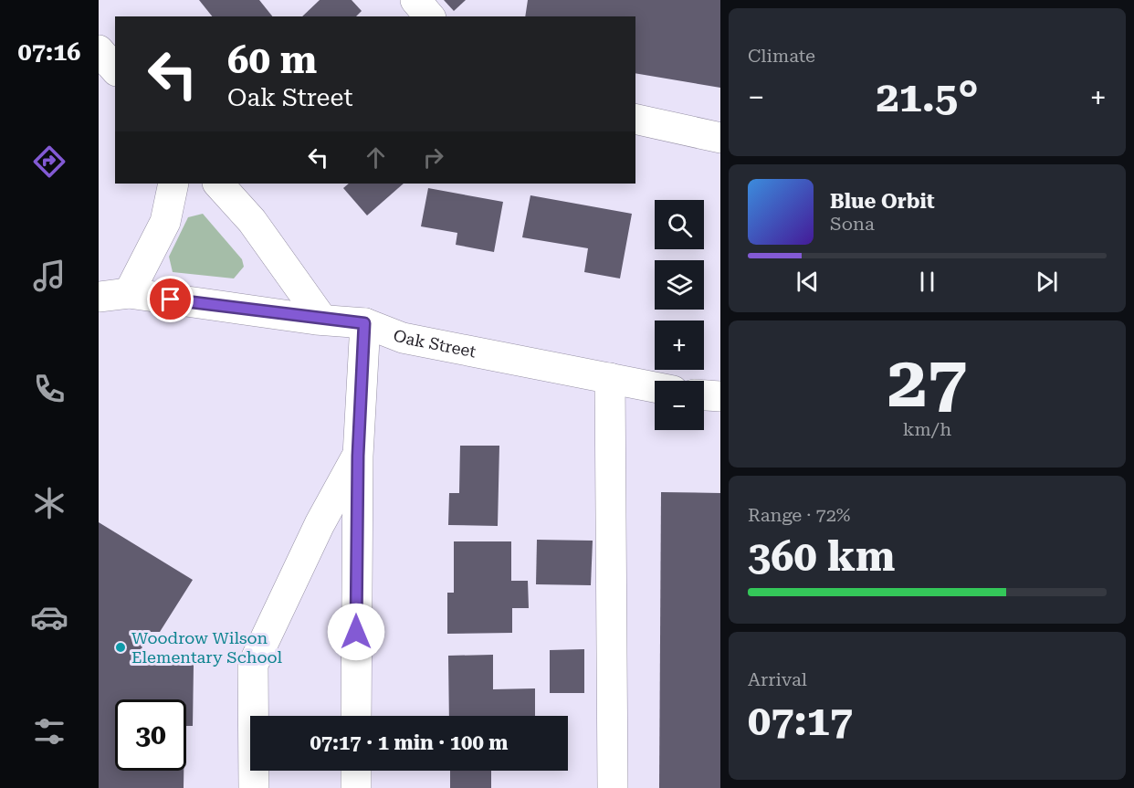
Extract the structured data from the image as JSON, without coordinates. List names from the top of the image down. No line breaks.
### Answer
{"streets":{"street":["Oak Street"]},"places":["Woodrow Wilson Elementary School"],"page":{"tabs":"07:16","tile":["Climate",["27","km/h"],["Range · 72%","360 km"],["Arrival","07:17"]],"turn":["60 m","Oak Street"],"heat":["−","21.5°","+"],"song":["Blue Orbit","Sona"],"map_buttons":["+","−"],"limit":"30","trip":"07:17 · 1 min · 100 m"}}
